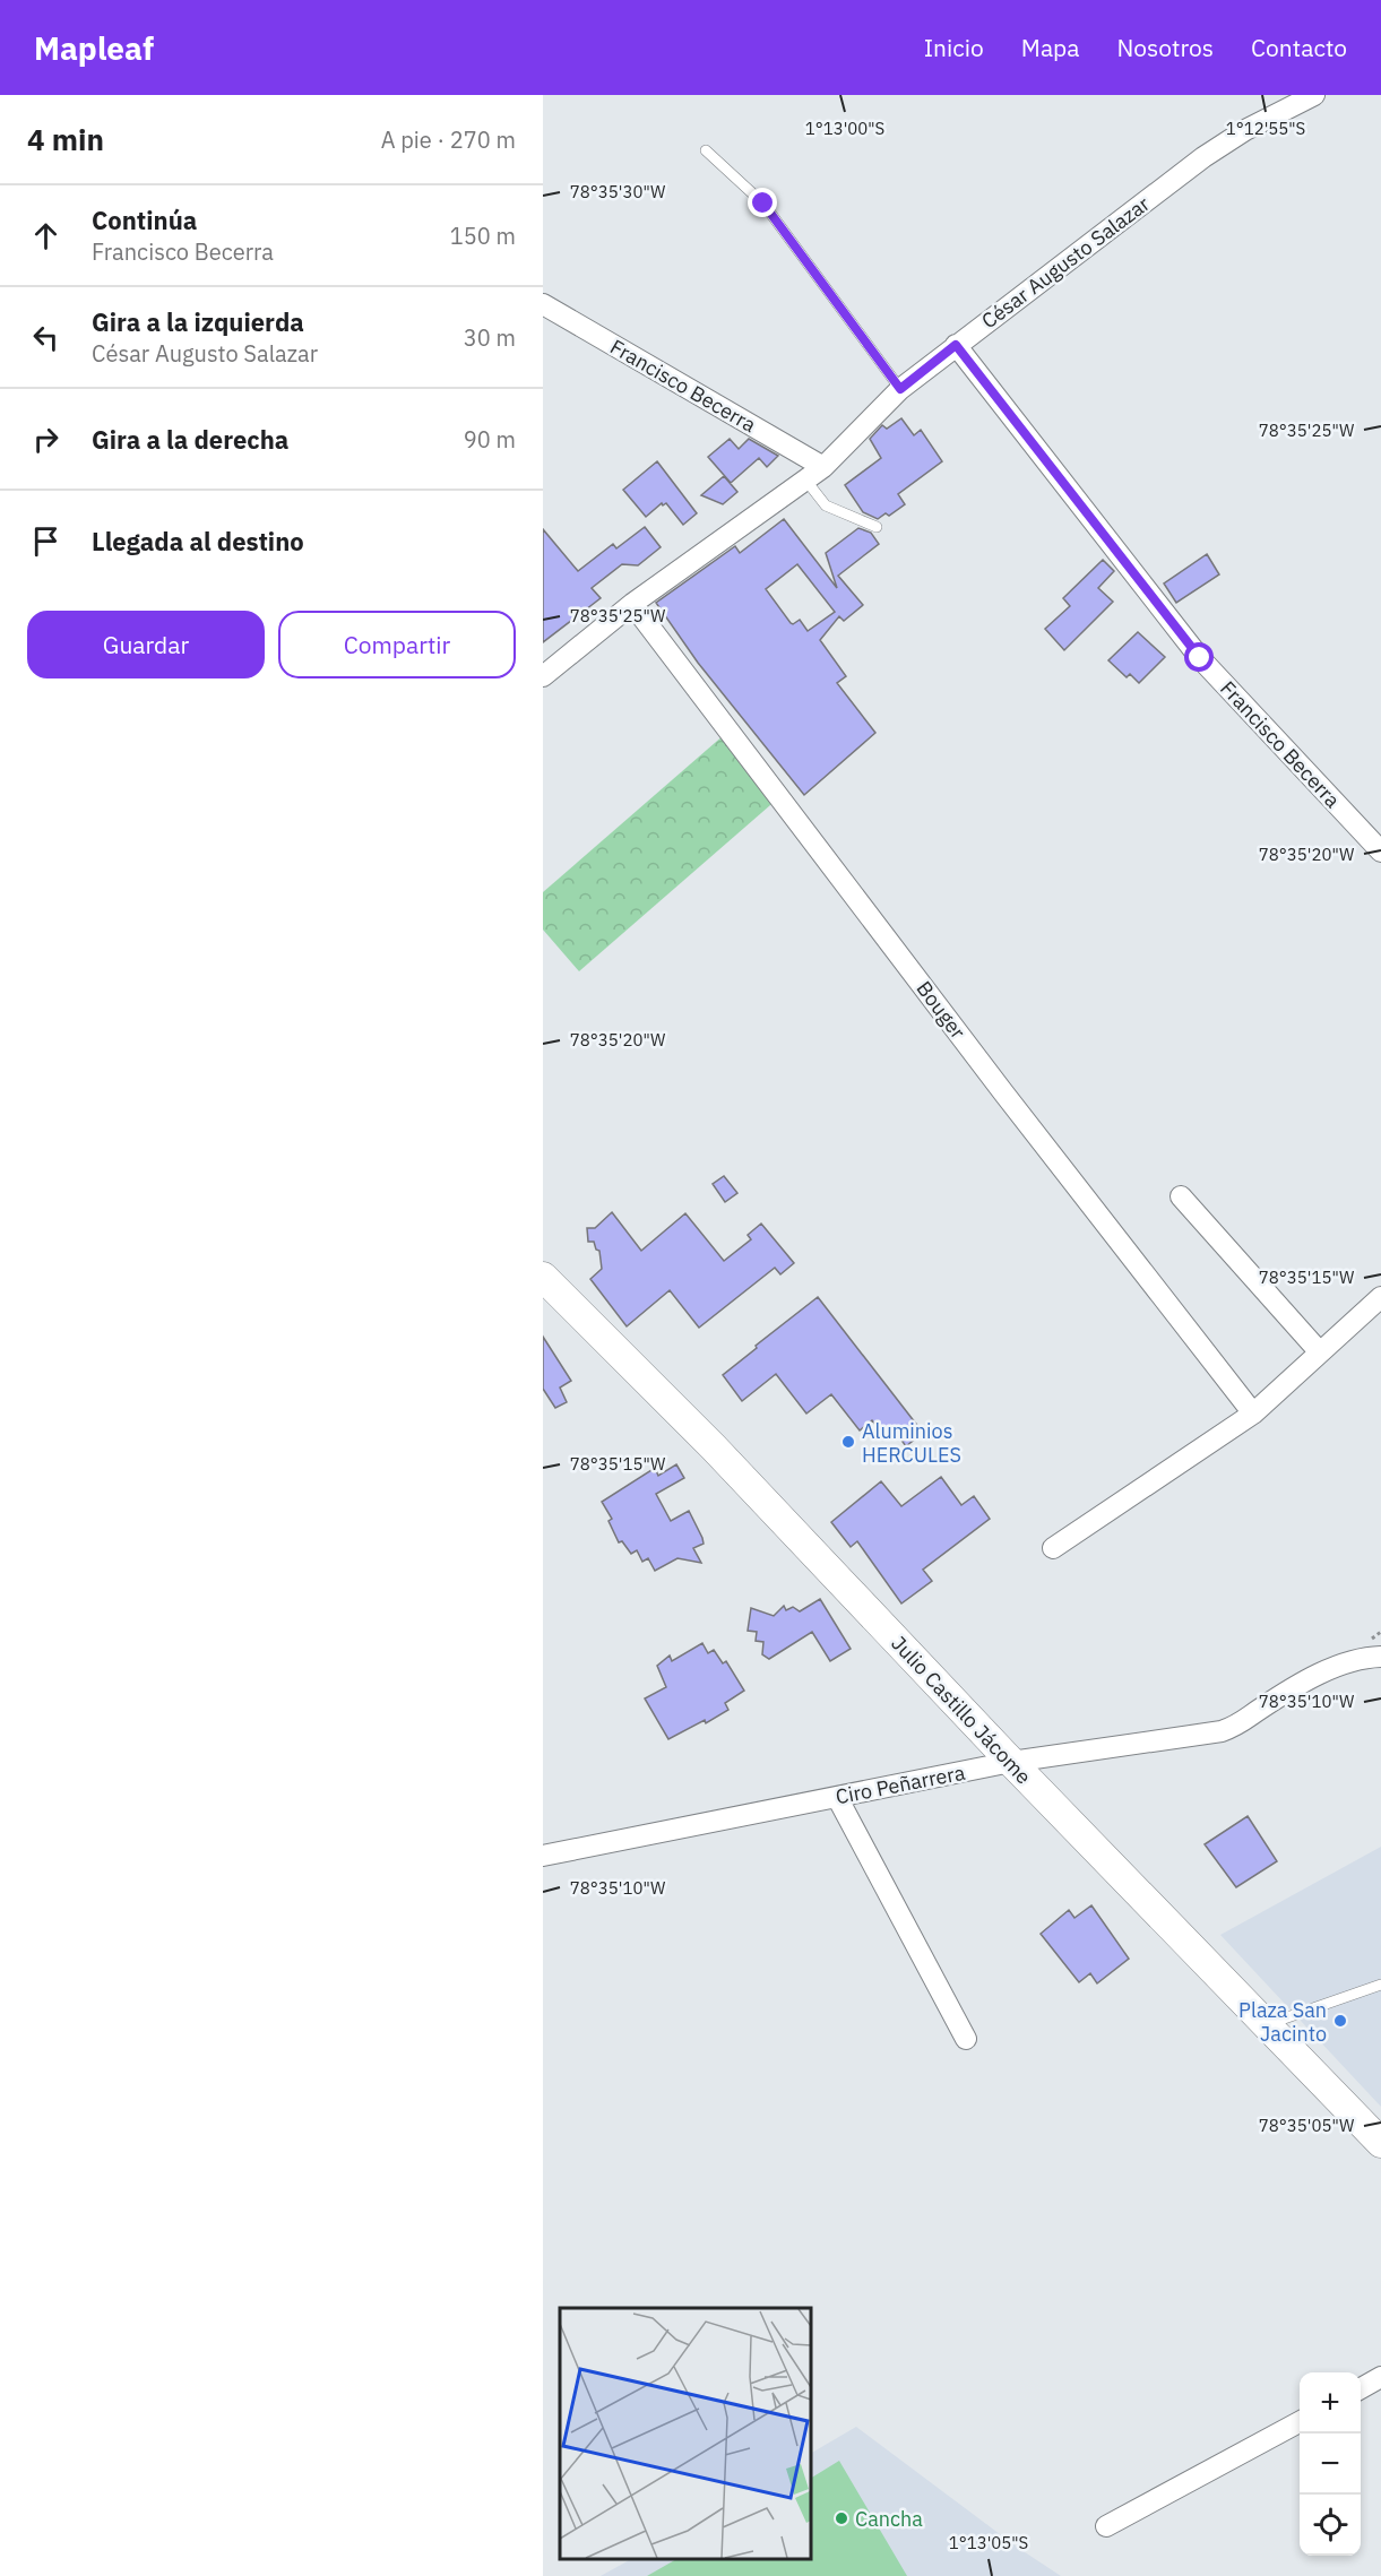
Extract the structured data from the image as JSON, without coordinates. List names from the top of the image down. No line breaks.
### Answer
{"streets":{"main road":["Julio Castillo Jácome"],"street":["César Augusto Salazar","Francisco Becerra","Bouger","Ciro Peñarrera"]},"crossings":[["César Augusto Salazar","Francisco Becerra"],["César Augusto Salazar","Bouger"],["Julio Castillo Jácome","Ciro Peñarrera"]],"places":["Aluminios HERCULES","Plaza San Jacinto","Cancha"],"page":{"header":"Mapleaf","nav":["Inicio","Mapa","Nosotros","Contacto"],"heading":["4 min","A pie · 270 m"],"list":[["Continúa","Francisco Becerra","150 m"],["Gira a la izquierda","César Augusto Salazar","30 m"],["Gira a la derecha","90 m"],"Llegada al destino"],"buttons":["Guardar","Compartir"],"map_buttons":["+","−"]},"coordinates":["1°13'00\"S","1°12'55\"S","78°35'30\"W","78°35'25\"W","78°35'20\"W","78°35'15\"W","78°35'10\"W","78°35'05\"W","1°13'05\"S"]}
